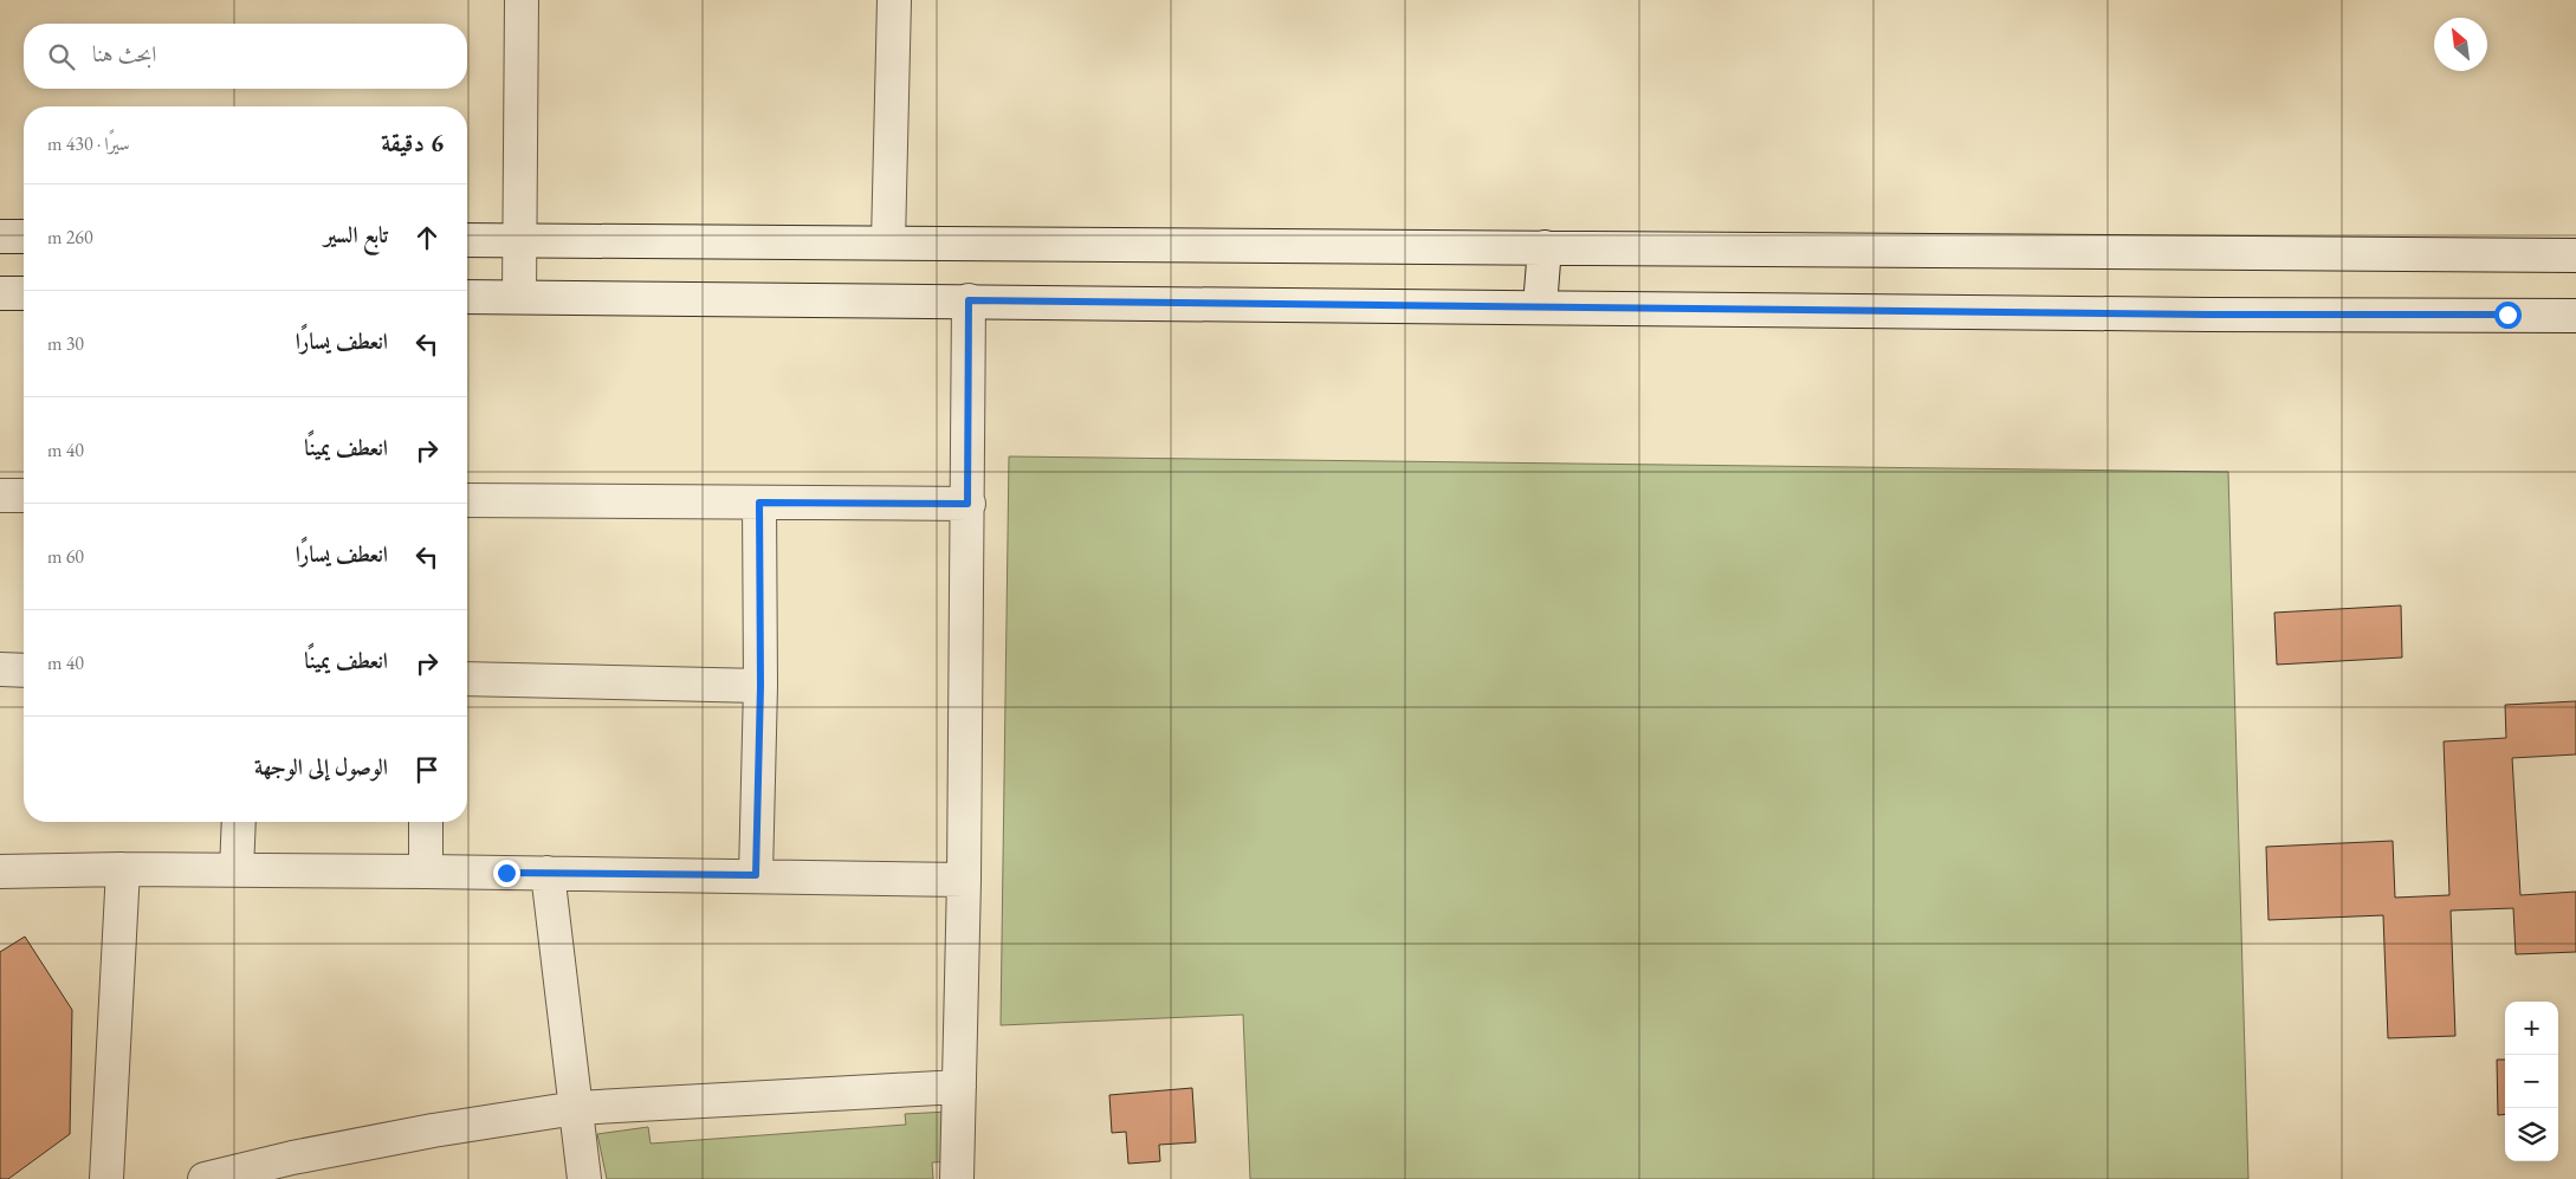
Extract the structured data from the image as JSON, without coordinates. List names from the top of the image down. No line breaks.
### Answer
{"north":"top left","page":{"search":"ابحث هنا","heading":["6 دقيقة","سيرًا · 430 m"],"list":[["تابع السير","260 m"],["انعطف يسارًا","30 m"],["انعطف يمينًا","40 m"],["انعطف يسارًا","60 m"],["انعطف يمينًا","40 m"],"الوصول إلى الوجهة"],"map_buttons":["+","−"]}}
